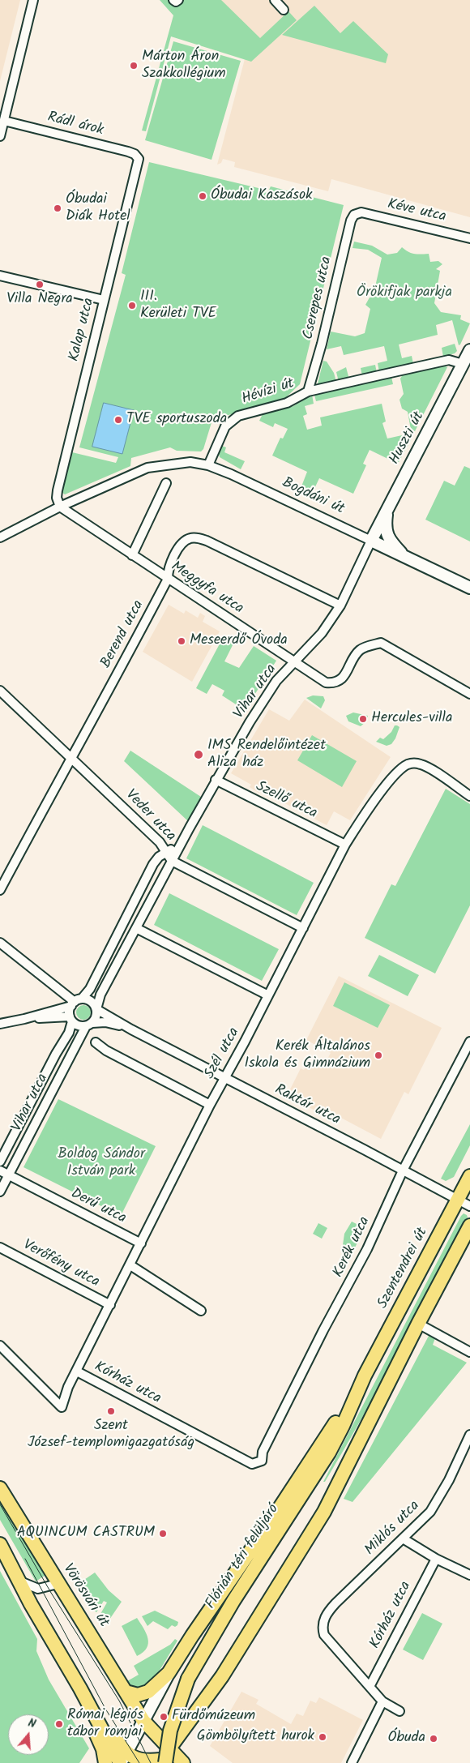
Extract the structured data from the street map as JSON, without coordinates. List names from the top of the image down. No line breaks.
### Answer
{"streets":{"main road":["Szentendrei út","Flórián téri felüljáró","Vörösvári út"],"street":["Rádl árok","Kéve utca","Cserepes utca","Kalap utca","Hévízi út","Huszti út","Bogdáni út","Meggyfa utca","Berend utca","Vihar utca","Szellő utca","Veder utca","Szél utca","Raktár utca","Derű utca","Kerék utca","Verőfény utca","Kórház utca","Miklós utca"]},"crossings":[["Rádl árok","Kalap utca"],["Kéve utca","Cserepes utca"],["Cserepes utca","Hévízi út"],["Kalap utca","Meggyfa utca"],["Hévízi út","Huszti út"],["Hévízi út","Bogdáni út"],["Huszti út","Bogdáni út"],["Huszti út","Vihar utca"],["Bogdáni út","Vihar utca"],["Meggyfa utca","Berend utca"],["Meggyfa utca","Vihar utca"],["Berend utca","Vihar utca"],["Berend utca","Veder utca"],["Vihar utca","Szellő utca"],["Vihar utca","Veder utca"],["Vihar utca","Raktár utca"],["Vihar utca","Derű utca"],["Szellő utca","Szél utca"],["Veder utca","Szél utca"],["Szél utca","Raktár utca"],["Szél utca","Derű utca"],["Szél utca","Verőfény utca"],["Szél utca","Kórház utca"],["Raktár utca","Kerék utca"],["Raktár utca","Szentendrei út"],["Kerék utca","Kórház utca"],["Szentendrei út","Flórián téri felüljáró"],["Kórház utca","Miklós utca"]],"parks":["Örökifjak parkja","Boldog Sándor István park"],"places":["Márton Áron Szakkollégium","Óbudai Kaszások","Óbudai Diák Hotel","Villa Negra","III. Kerületi TVE","TVE sportuszoda","Meseerdő Óvoda","Hercules-villa","IMS Rendelőintézet Aliza ház","Kerék Általános Iskola és Gimnázium","Szent József-templomigazgatóság","AQUINCUM CASTRUM","Fürdőmúzeum","Római légiós tábor romjai","Gömbölyített hurok","Óbuda"],"north":"top"}
